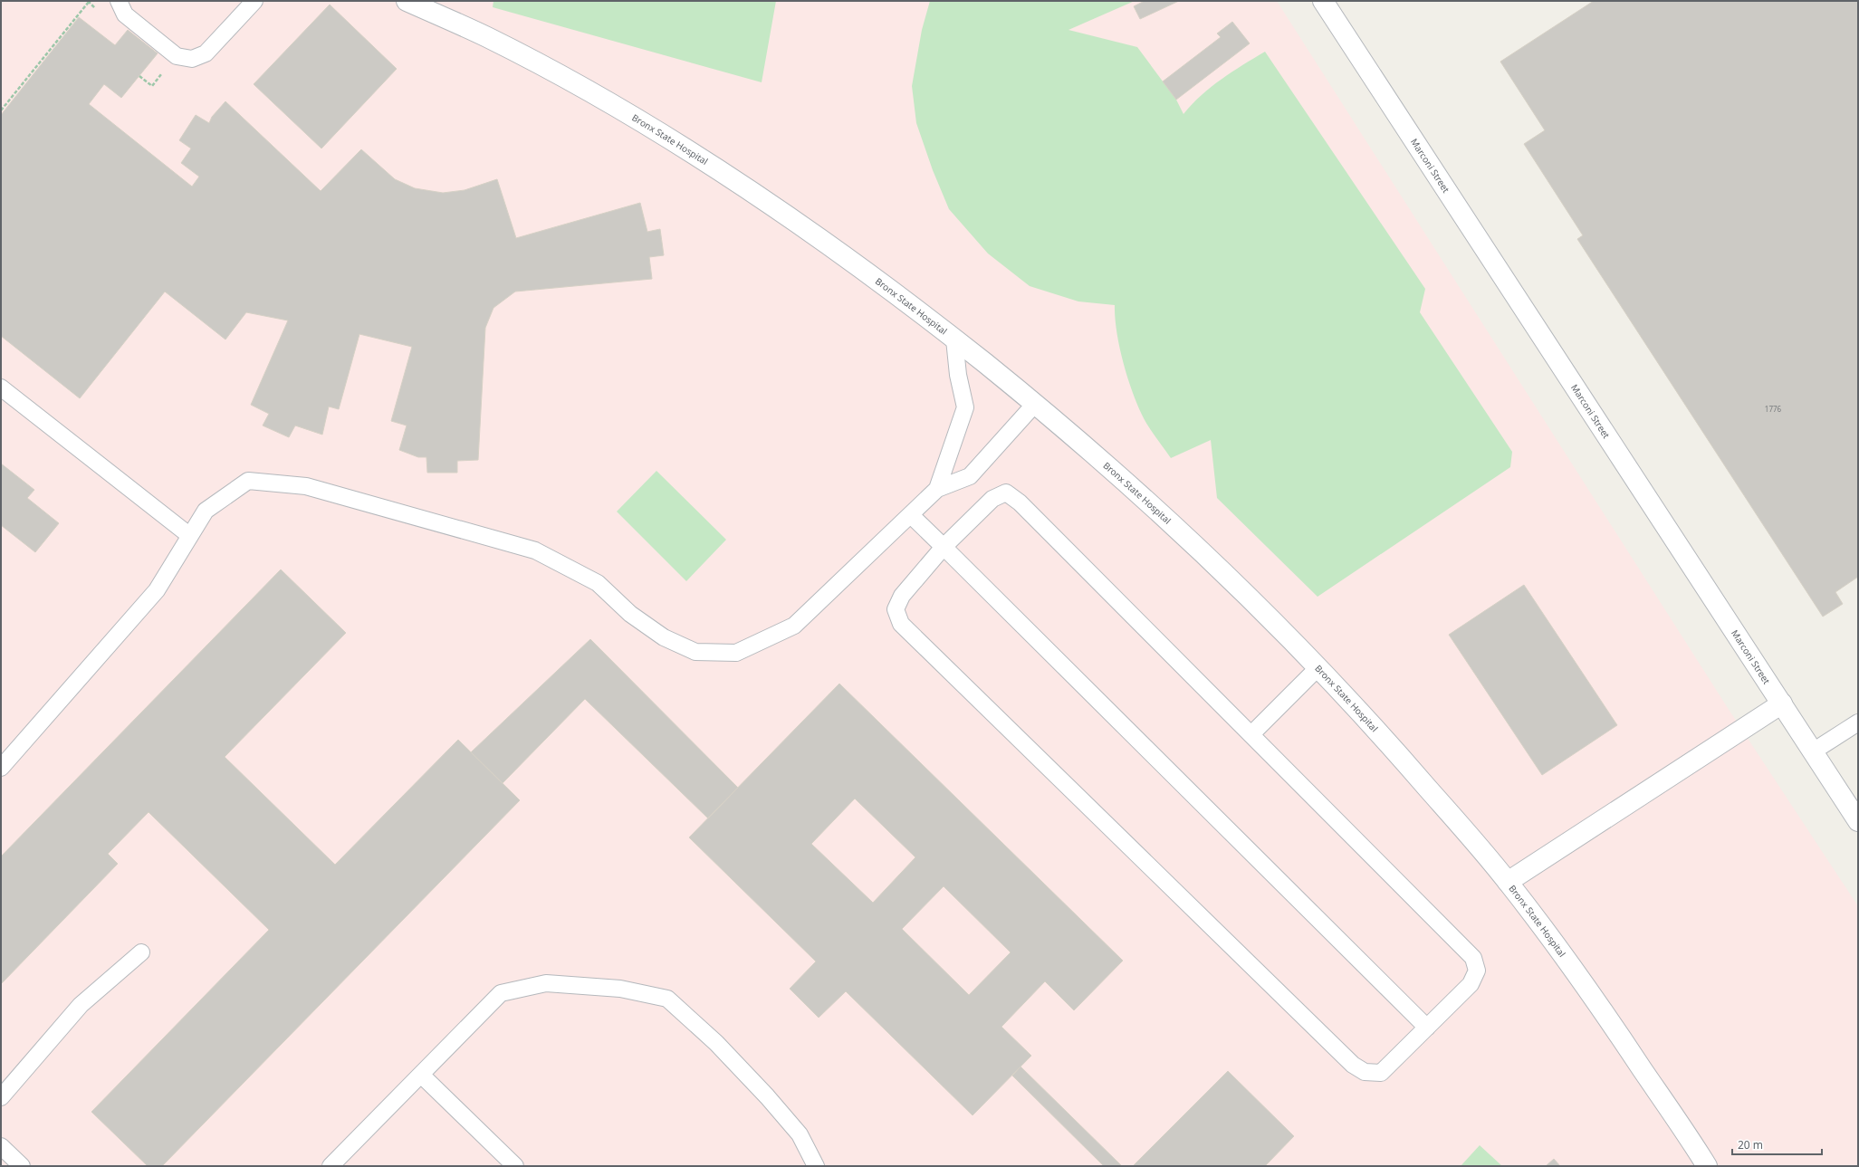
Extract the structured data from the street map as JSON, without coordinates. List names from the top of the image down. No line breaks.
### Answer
{"streets":{"street":["Bronx State Hospital","Marconi Street"]},"house_numbers":["1776"],"scale_bar":"20 m"}
